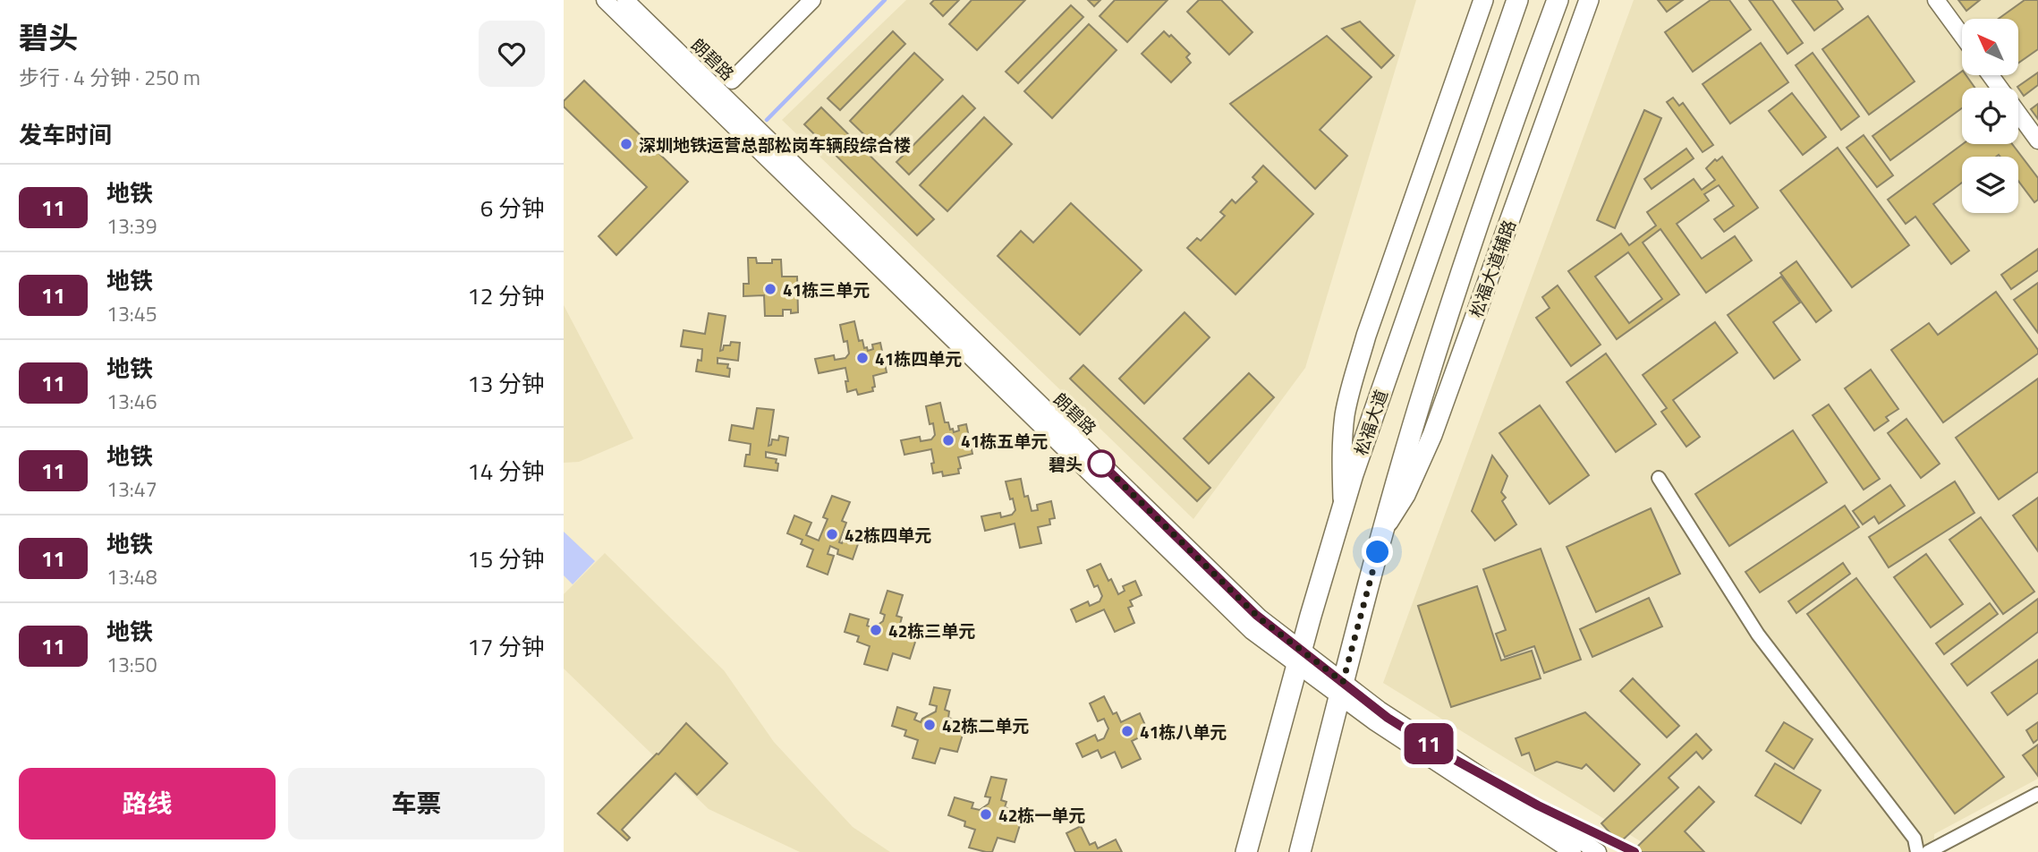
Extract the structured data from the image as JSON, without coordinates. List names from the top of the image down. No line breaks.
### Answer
{"streets":{"main road":["松福大道辅路","松福大道"],"street":["朗碧路"]},"crossings":[["朗碧路","松福大道"]],"places":["深圳地铁运营总部松岗车辆段综合楼","41栋三单元","41栋四单元","41栋五单元","碧头","42栋四单元","42栋三单元","42栋二单元","41栋八单元","42栋一单元"],"lines":["metro line 11"],"north":"top left","page":{"heading":[["碧头","步行 · 4 分钟 · 250 m"],"发车时间"],"on_map":"11","list":[{"mark":"11","name":"地铁","note":"13:39","value":"6 分钟"},{"mark":"11","name":"地铁","note":"13:45","value":"12 分钟"},{"mark":"11","name":"地铁","note":"13:46","value":"13 分钟"},{"mark":"11","name":"地铁","note":"13:47","value":"14 分钟"},{"mark":"11","name":"地铁","note":"13:48","value":"15 分钟"},{"mark":"11","name":"地铁","note":"13:50","value":"17 分钟"}],"buttons":["路线","车票"]}}
